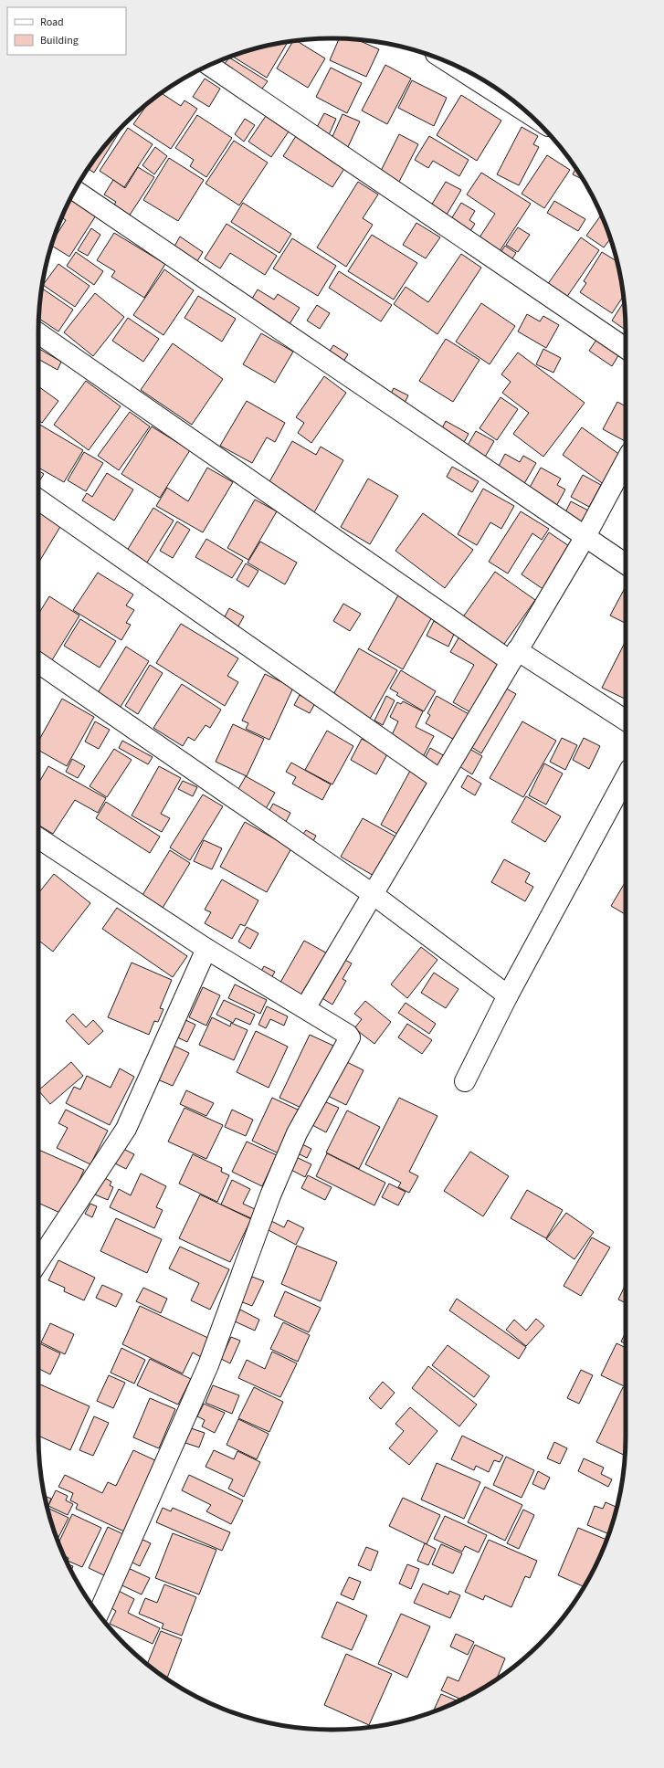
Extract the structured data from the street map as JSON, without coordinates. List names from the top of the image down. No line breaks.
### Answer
{"legend":["Road","Building"]}
